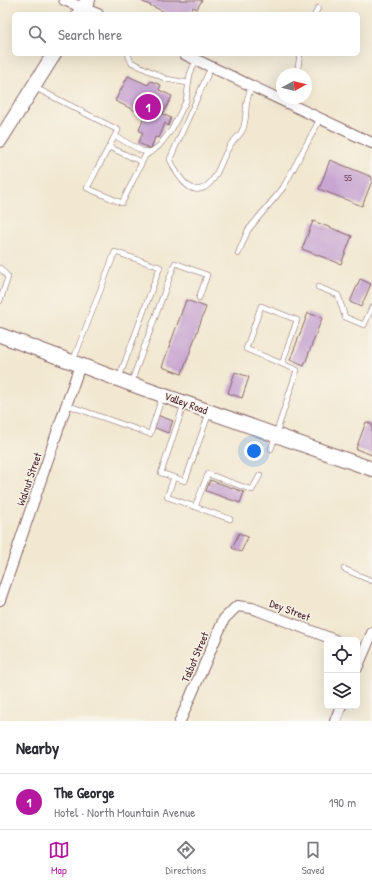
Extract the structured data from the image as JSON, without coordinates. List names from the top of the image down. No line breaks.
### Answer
{"streets":{"main road":["Valley Road"],"street":["Walnut Street","Dey Street","Talbot Street"]},"crossings":[["Valley Road","Walnut Street"],["Dey Street","Talbot Street"]],"house_numbers":["55"],"north":"right","page":{"search":"Search here","pins":"1","heading":"Nearby","list":[{"mark":"1","name":"The George","note":"Hotel · North Mountain Avenue","value":"190 m"}],"nav":["Map","Directions","Saved"]}}
